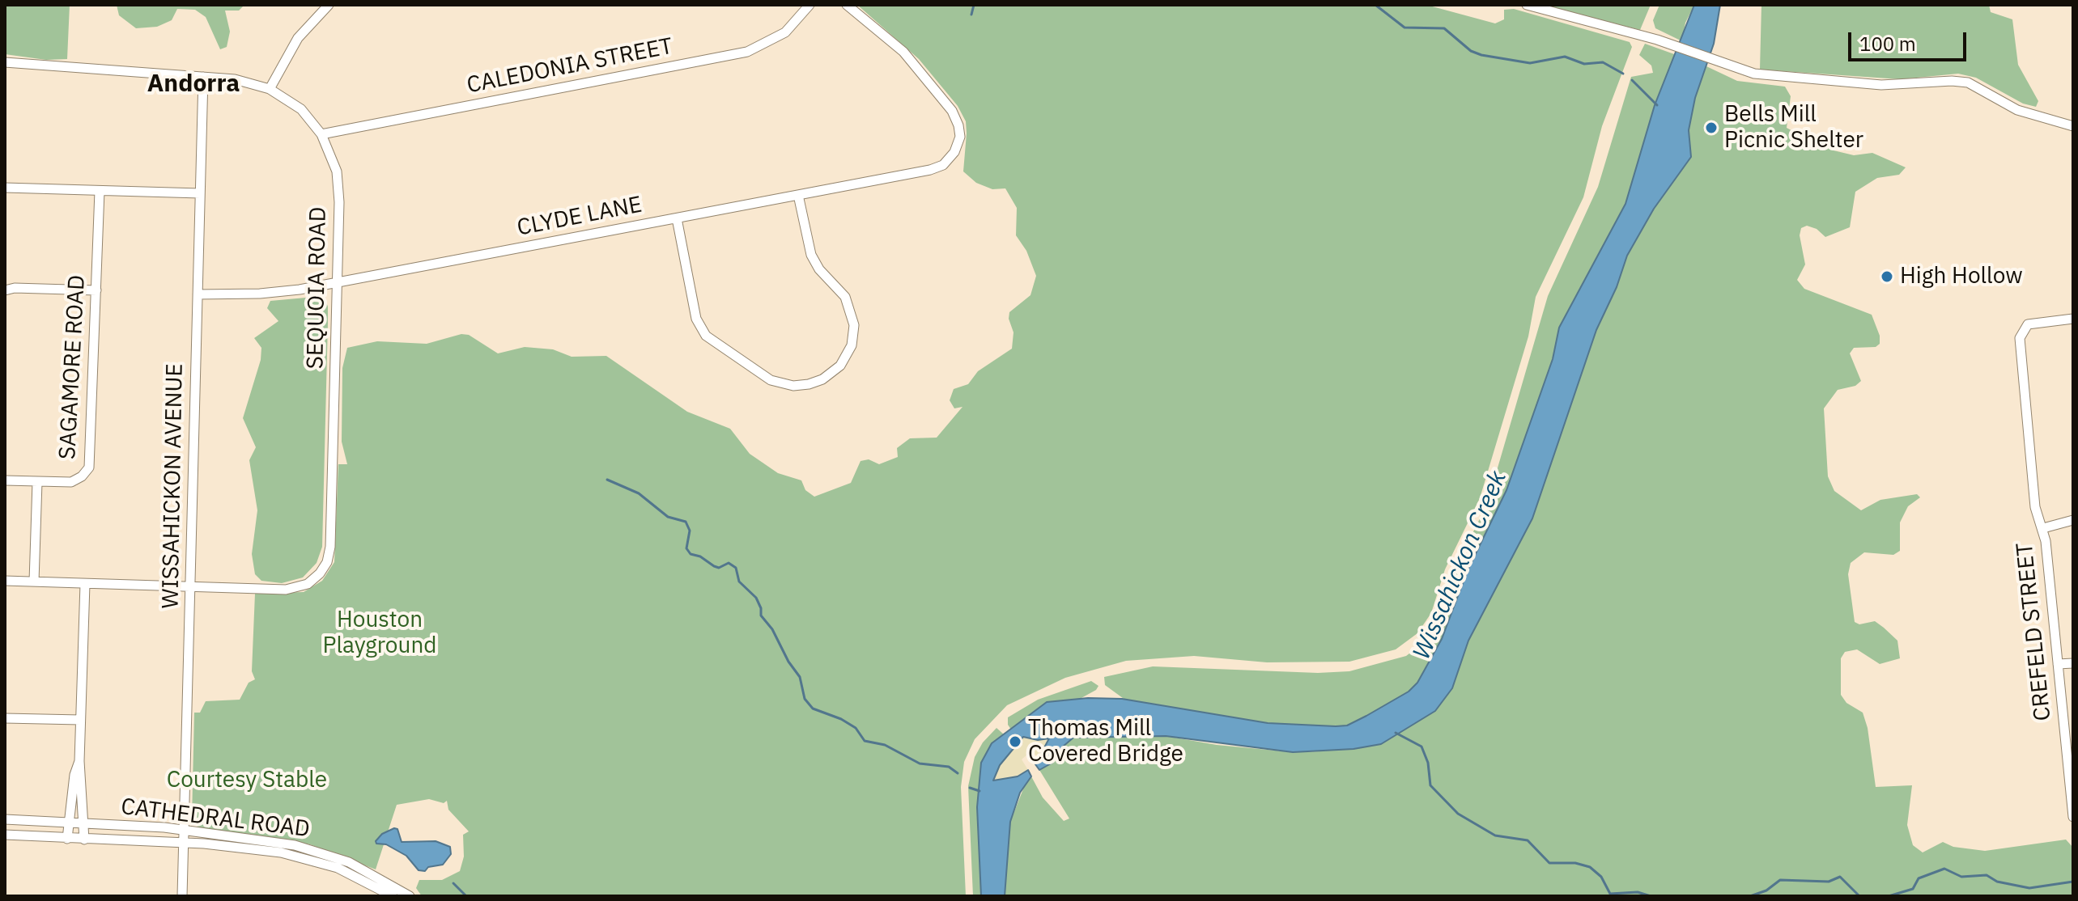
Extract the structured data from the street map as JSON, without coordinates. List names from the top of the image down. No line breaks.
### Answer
{"streets":{"street":["CALEDONIA STREET","CLYDE LANE","SEQUOIA ROAD","SAGAMORE ROAD","WISSAHICKON AVENUE","CREFELD STREET","CATHEDRAL ROAD"]},"crossings":[["CALEDONIA STREET","SEQUOIA ROAD"],["CLYDE LANE","SEQUOIA ROAD"],["CLYDE LANE","WISSAHICKON AVENUE"],["SEQUOIA ROAD","WISSAHICKON AVENUE"],["WISSAHICKON AVENUE","CATHEDRAL ROAD"]],"districts":["Andorra"],"water":["Wissahickon Creek"],"parks":["Houston Playground","Courtesy Stable"],"places":["Bells Mill Picnic Shelter","High Hollow","Thomas Mill Covered Bridge"],"scale_bar":"100 m"}
